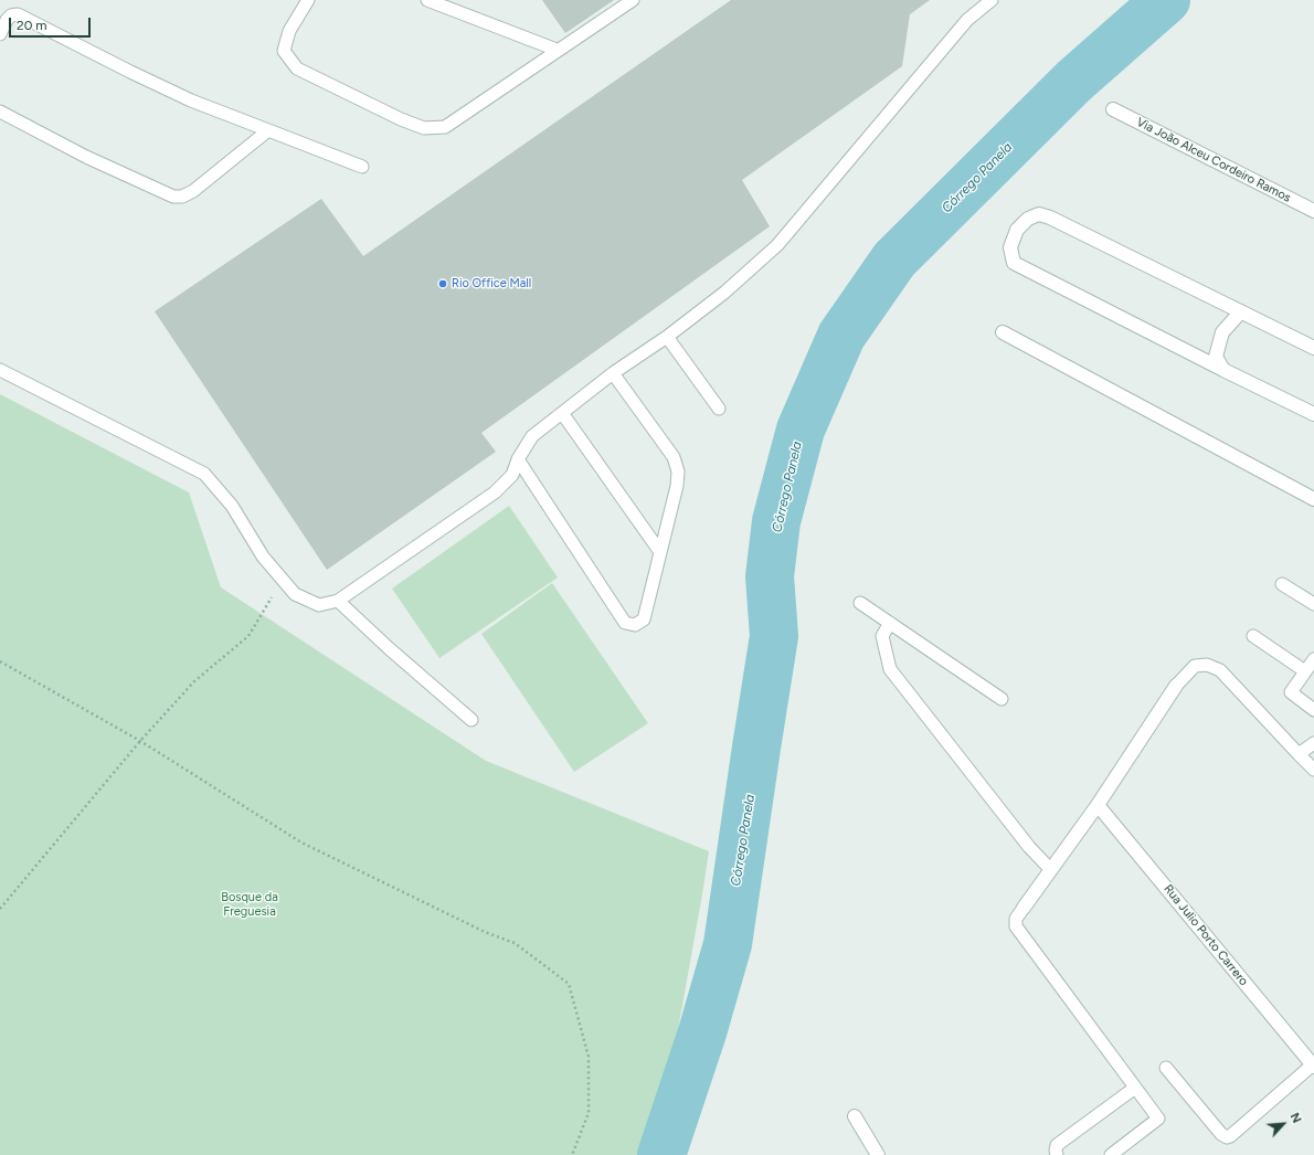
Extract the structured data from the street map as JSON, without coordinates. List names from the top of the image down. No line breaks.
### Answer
{"streets":{"street":["Via João Alceu Cordeiro Ramos","Rua Julio Porto Carrero"]},"water":["Córrego Panela"],"parks":["Bosque da Freguesia"],"places":["Rio Office Mall"],"scale_bar":"20 m","north":"top right"}
